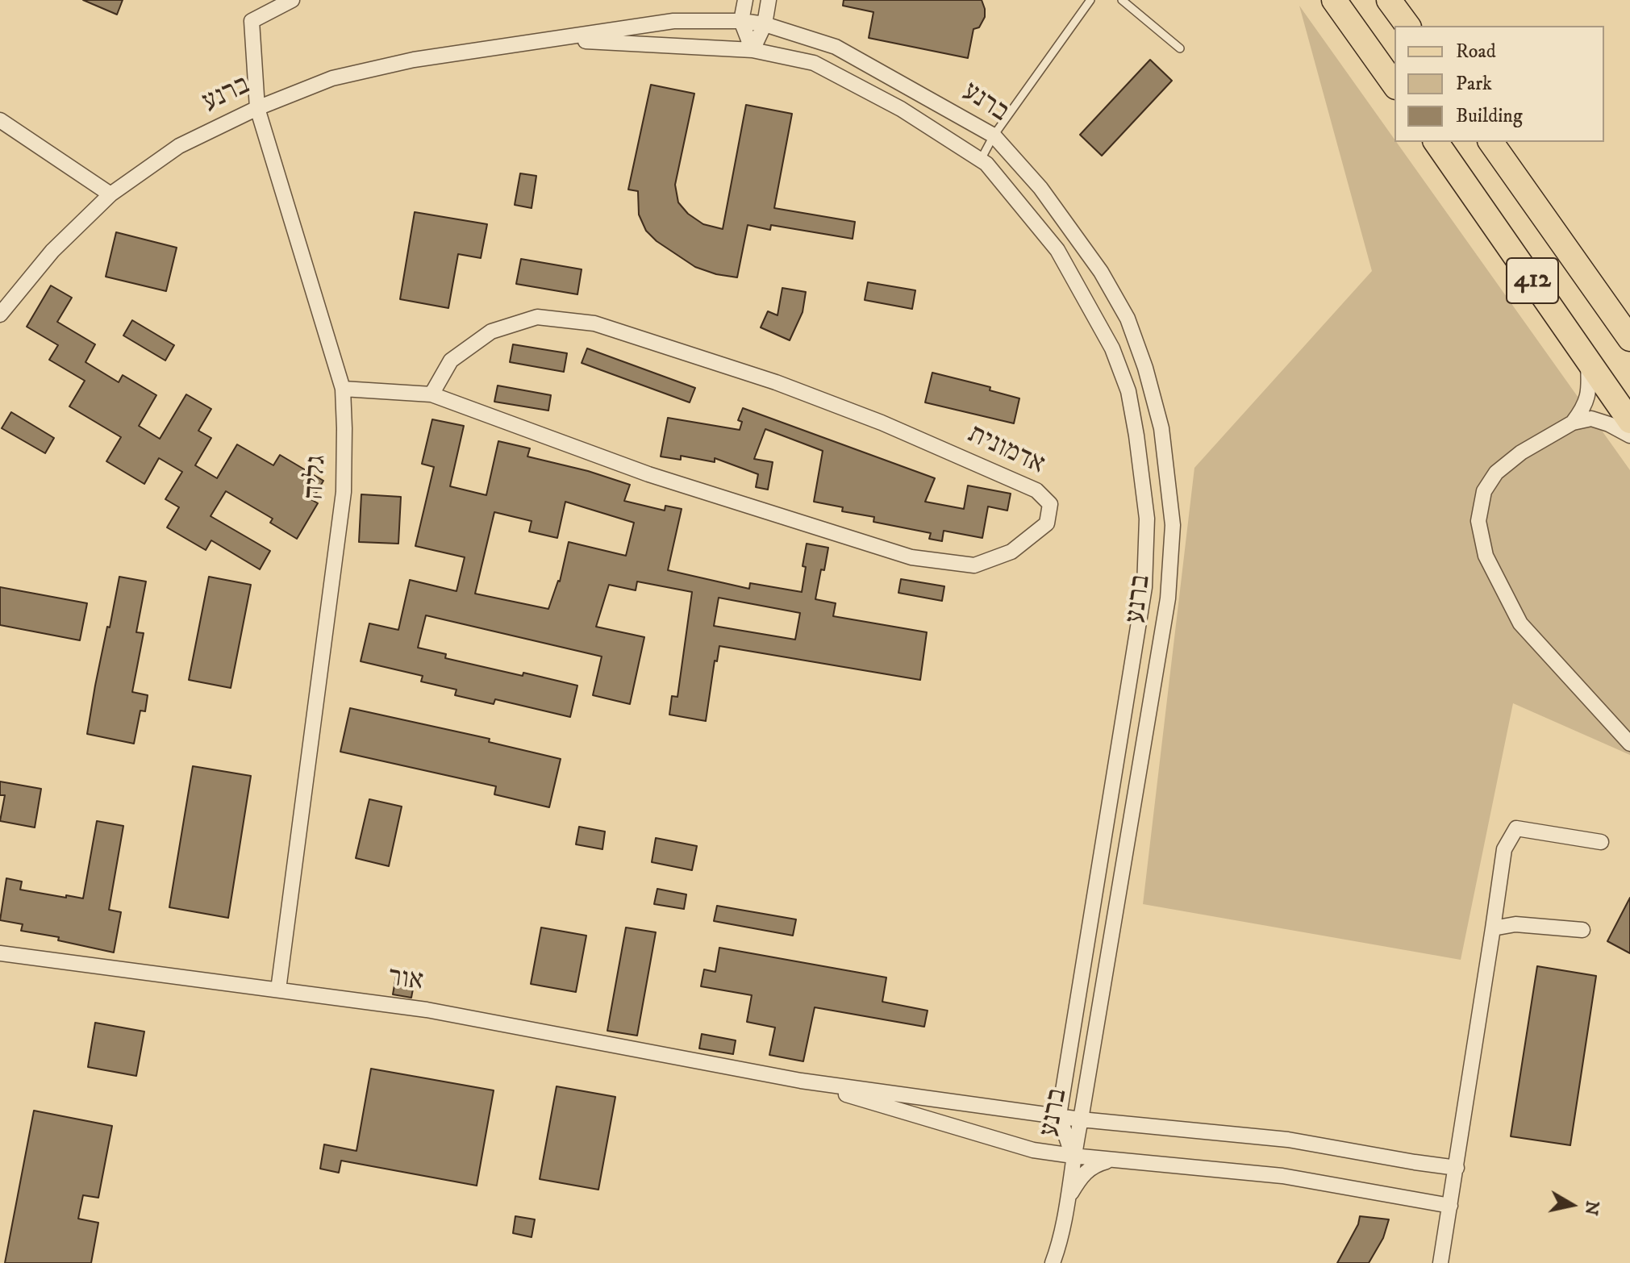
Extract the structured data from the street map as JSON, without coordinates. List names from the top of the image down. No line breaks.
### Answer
{"streets":{"main road":["412"],"street":["ברנע","אדמונית","גליה","אור"]},"crossings":[["ברנע","גליה"],["אדמונית","גליה"],["גליה","אור"]],"legend":["Road","Park","Building"],"north":"right"}
